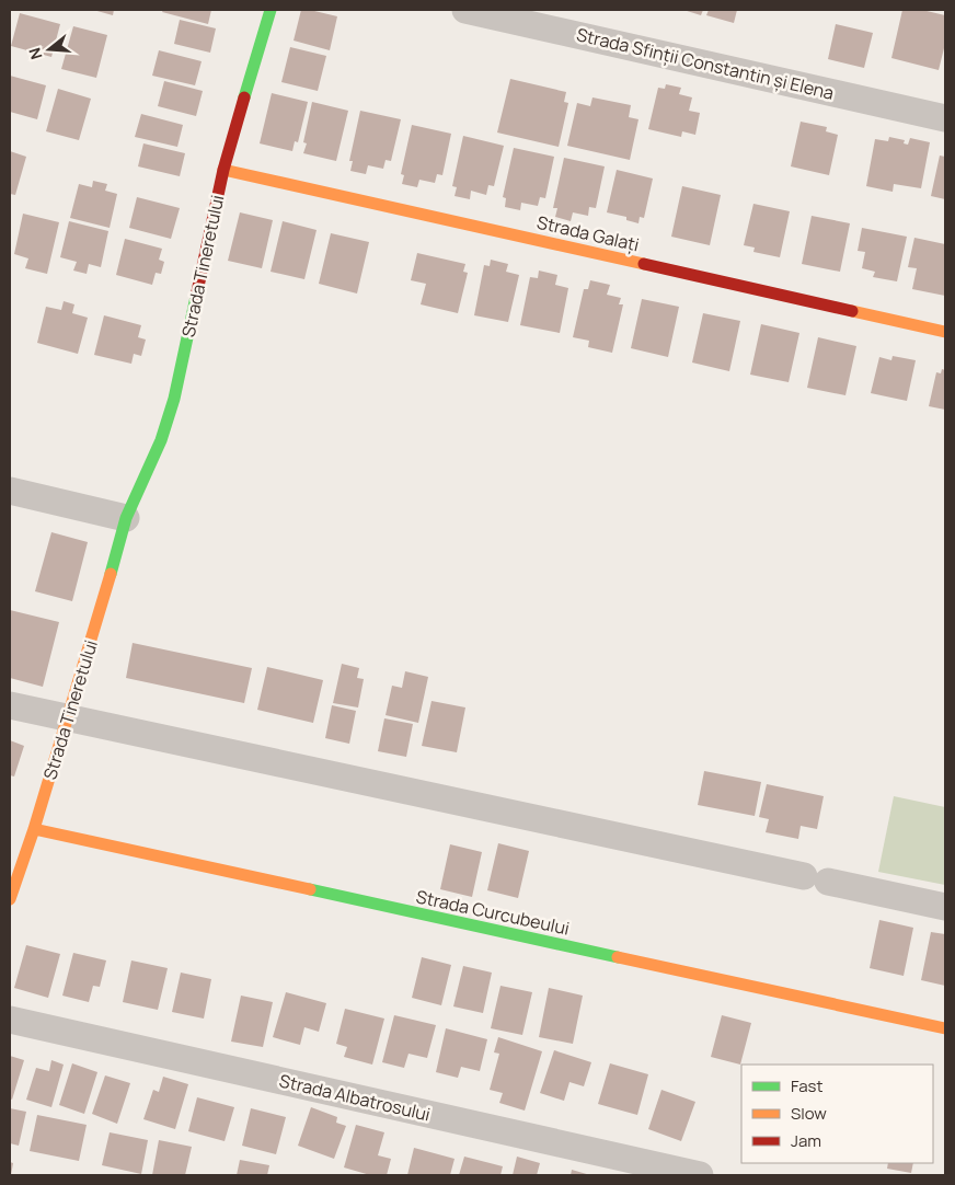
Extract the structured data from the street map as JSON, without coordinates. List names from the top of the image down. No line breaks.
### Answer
{"streets":{"street":["Strada Sfinții Constantin și Elena","Strada Galați","Strada Tineretului","Strada Curcubeului","Strada Albatrosului"]},"crossings":[["Strada Galați","Strada Tineretului"],["Strada Tineretului","Strada Curcubeului"]],"legend":["Fast","Slow","Jam"],"north":"left"}
